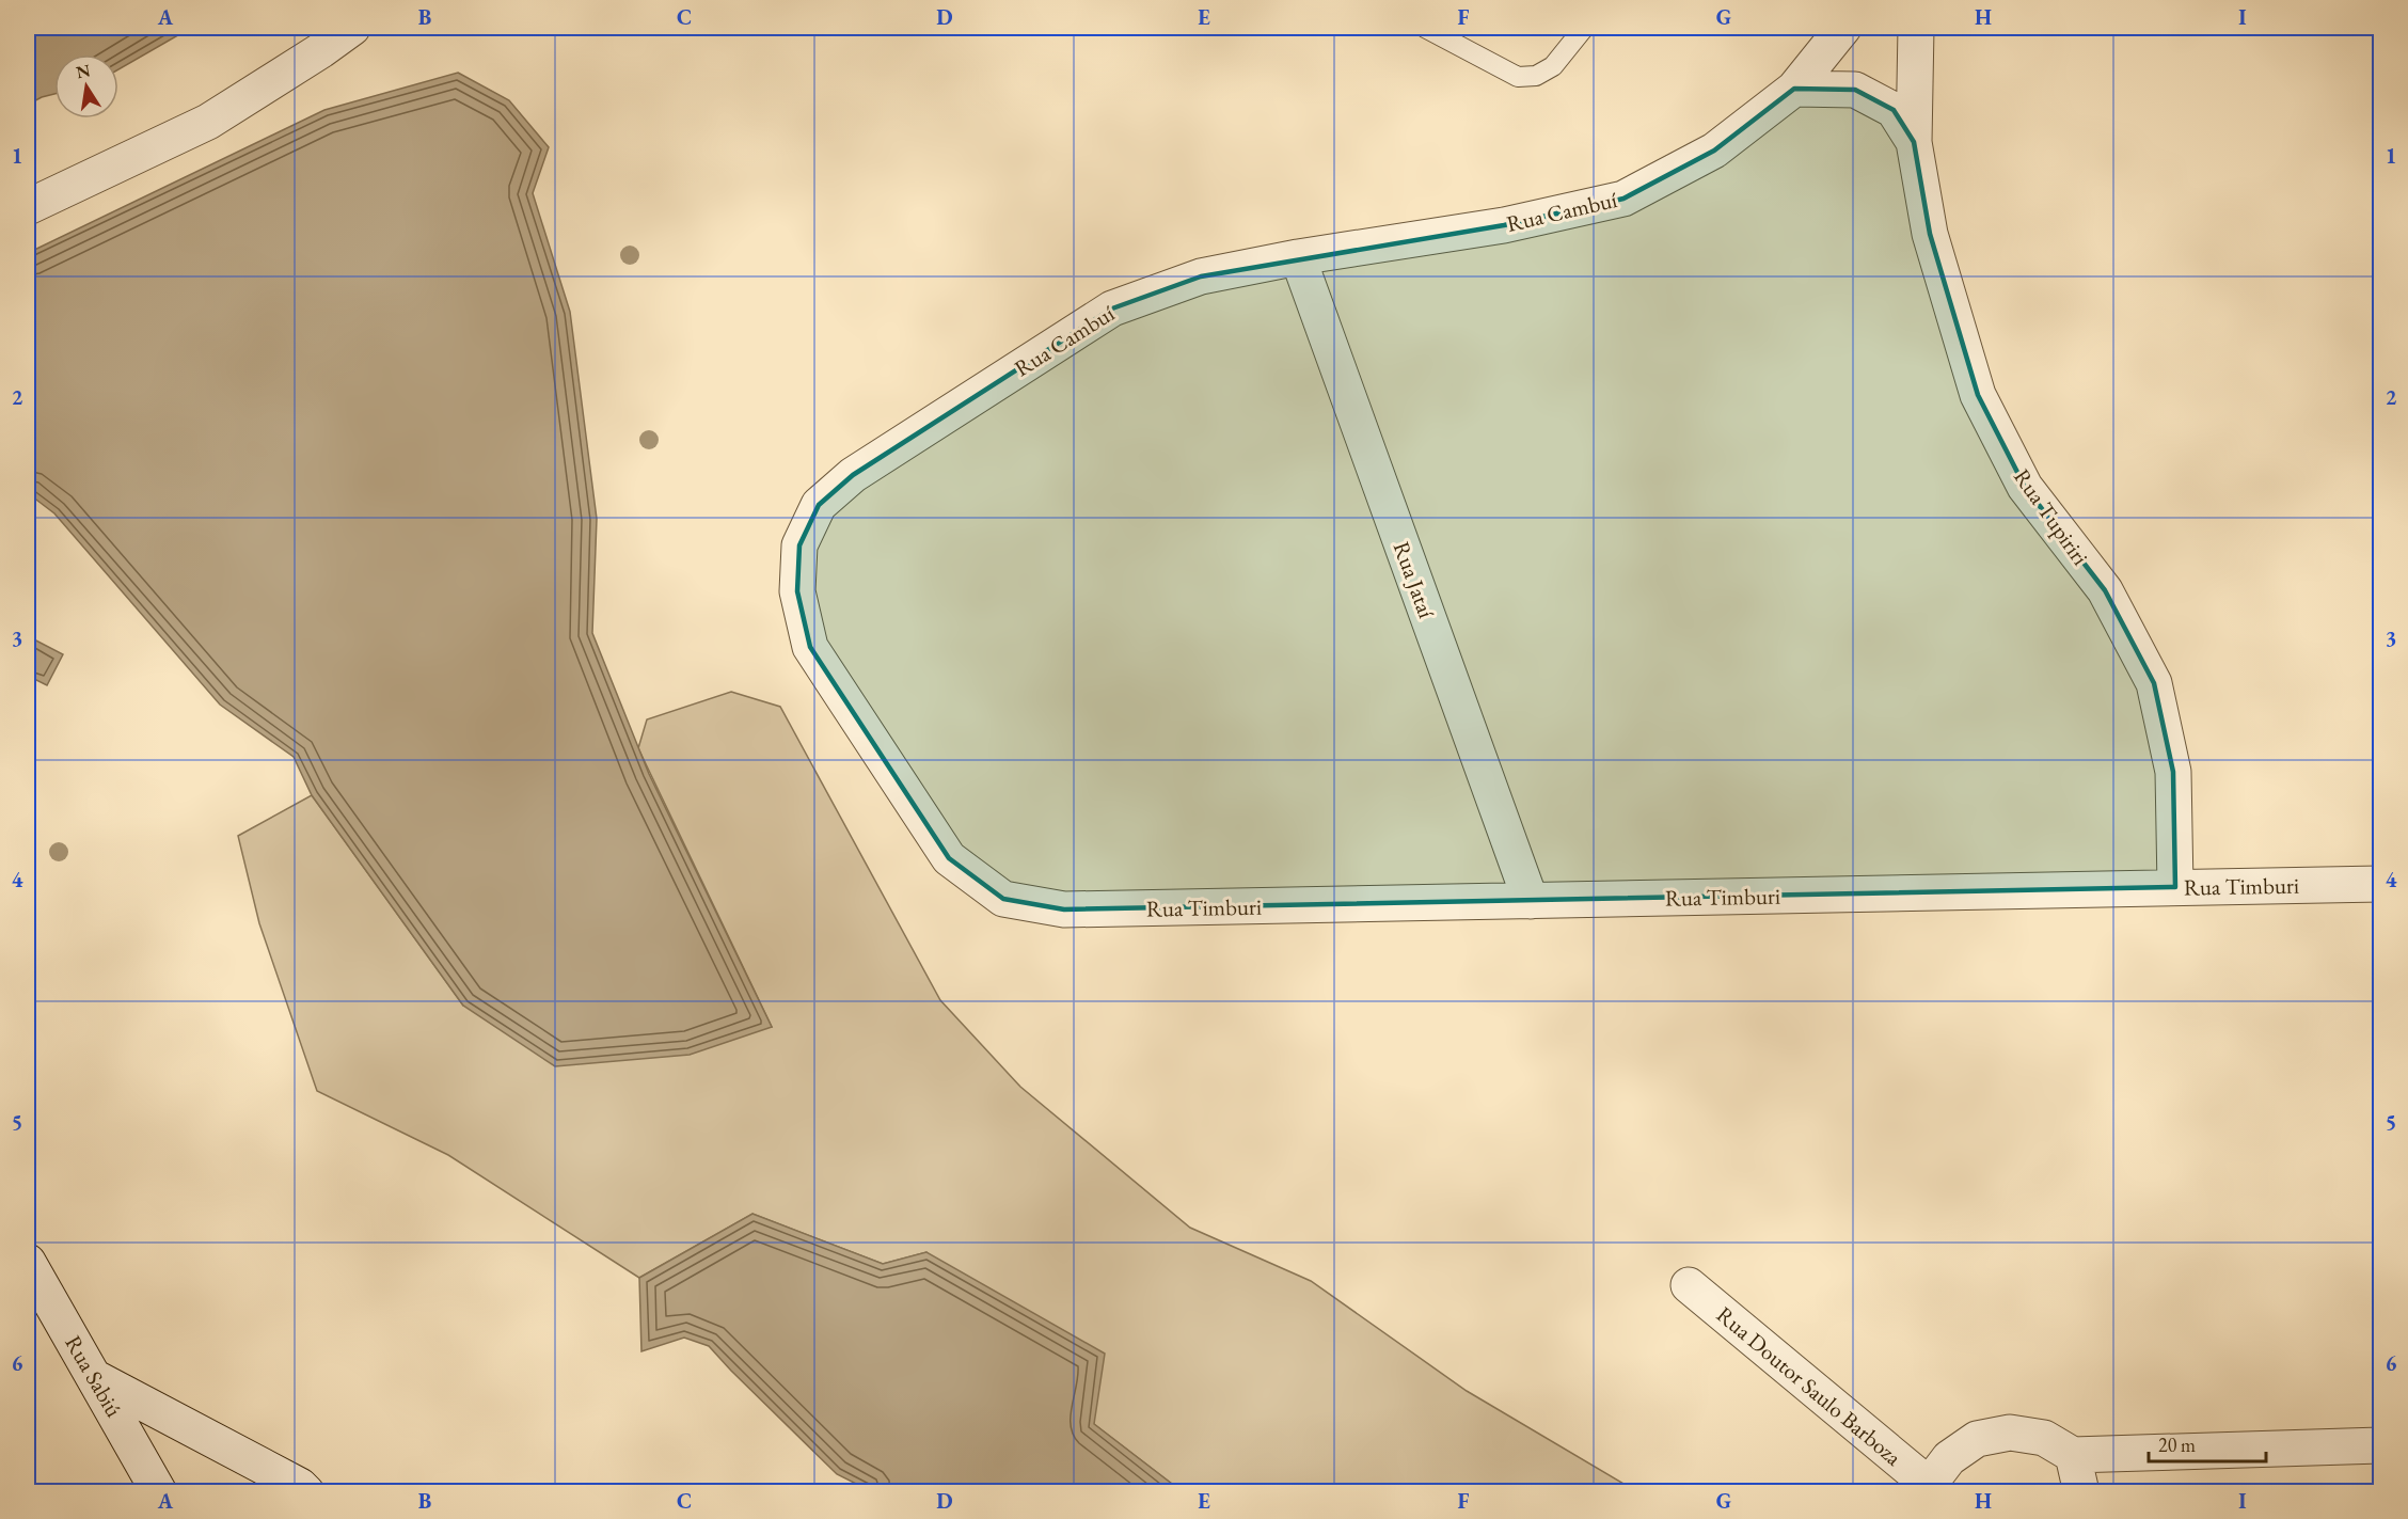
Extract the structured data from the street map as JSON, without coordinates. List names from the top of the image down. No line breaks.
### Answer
{"streets":{"street":["Rua Cambuí","Rua Tupiriri","Rua Jataí","Rua Timburi","Rua Sabiú","Rua Doutor Saulo Barboza"]},"crossings":[["Rua Cambuí","Rua Tupiriri"],["Rua Cambuí","Rua Jataí"],["Rua Cambuí","Rua Timburi"],["Rua Tupiriri","Rua Timburi"],["Rua Jataí","Rua Timburi"]],"scale_bar":"20 m","north":"top","grid":{"columns":["A","B","C","D","E","F","G","H","I"],"rows":["1","2","3","4","5","6"]}}
